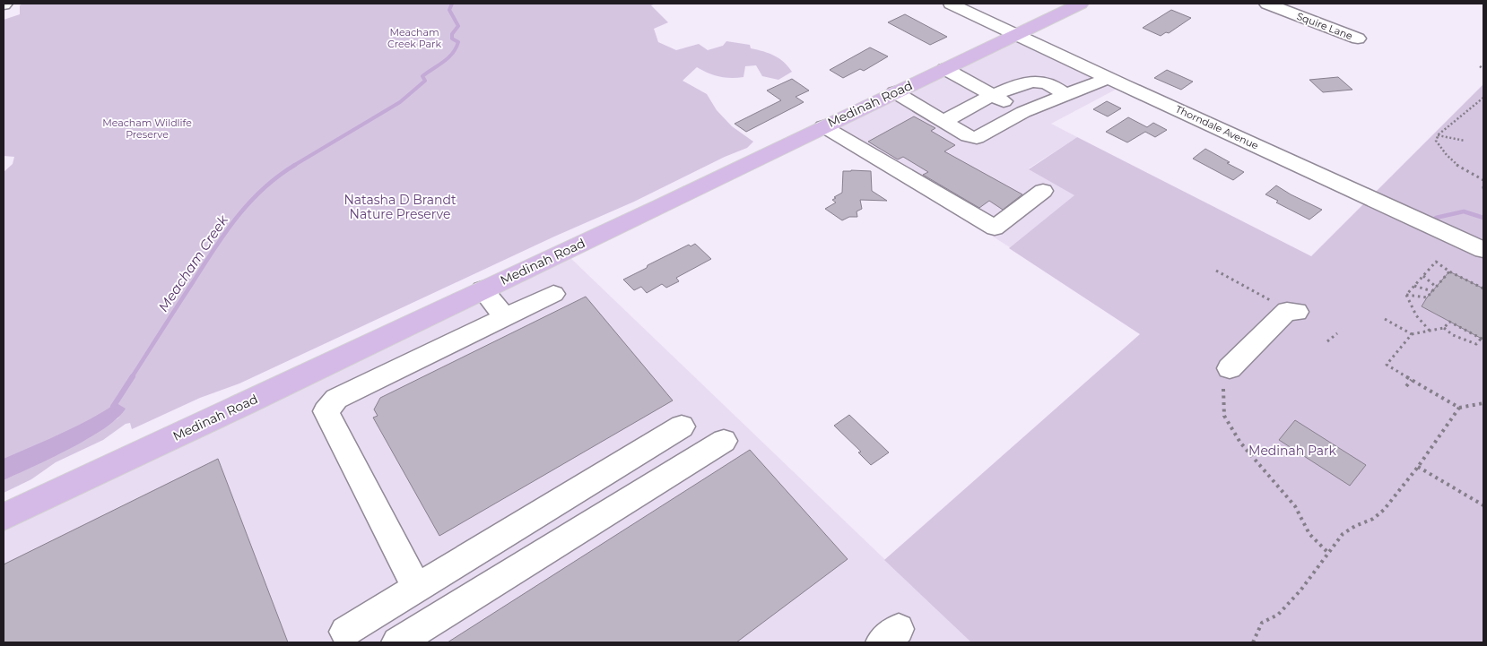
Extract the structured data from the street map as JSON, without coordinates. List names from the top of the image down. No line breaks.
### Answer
{"streets":{"main road":["Medinah Road"],"street":["Squire Lane","Thorndale Avenue"]},"crossings":[["Medinah Road","Thorndale Avenue"]],"water":["Meacham Creek"],"parks":["Meacham Creek Park","Meacham Wildlife Preserve","Natasha D Brandt Nature Preserve","Medinah Park"]}
